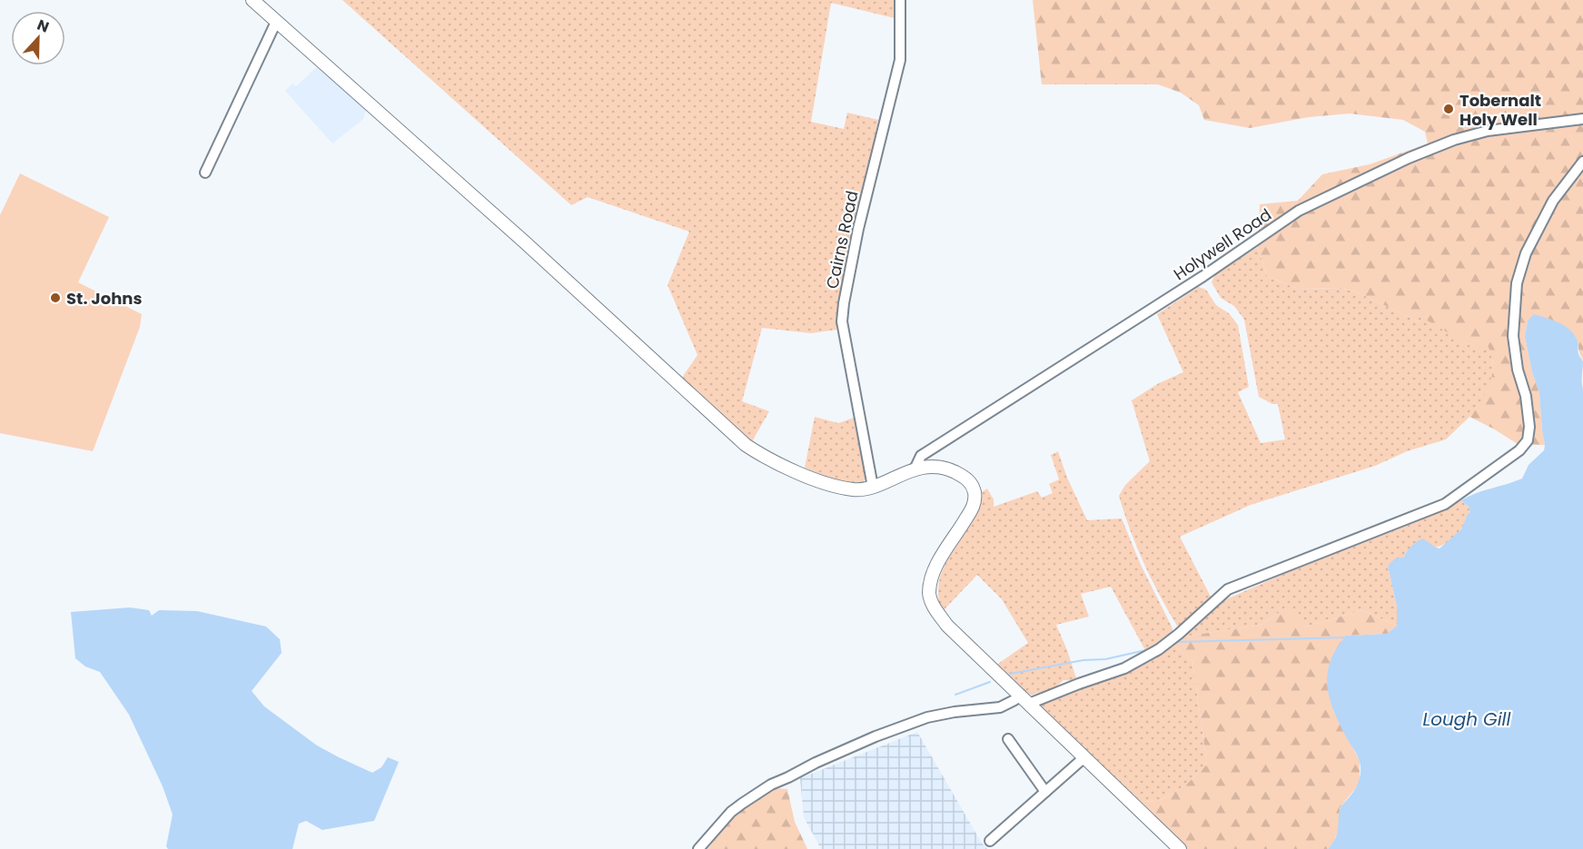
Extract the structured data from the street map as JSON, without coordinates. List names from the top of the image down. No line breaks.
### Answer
{"streets":{"street":["Cairns Road","Holywell Road"]},"water":["Lough Gill"],"places":["Tobernalt Holy Well","St. Johns"],"north":"top"}
